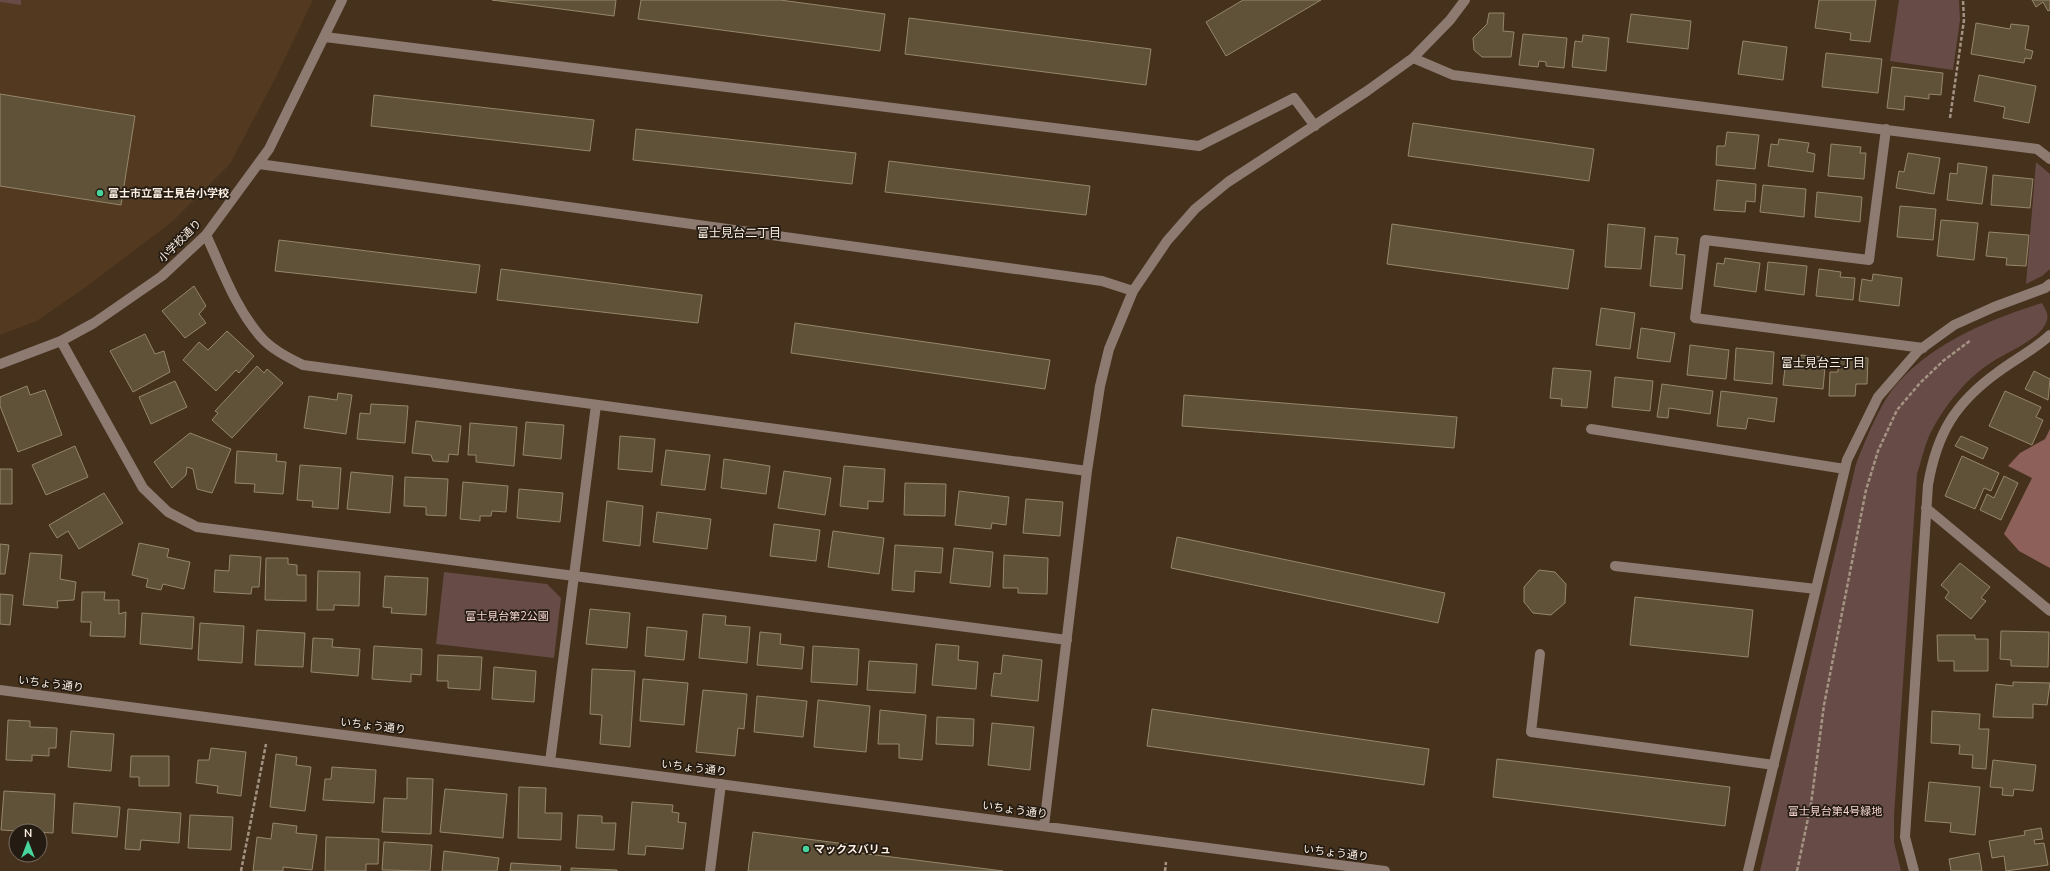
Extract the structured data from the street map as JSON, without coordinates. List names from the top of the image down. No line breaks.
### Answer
{"streets":{"street":["小学校通り","いちょう通り"]},"districts":["富士見台二丁目","富士見台三丁目"],"parks":["富士見台第2公園","富士見台第4号緑地"],"places":["富士市立富士見台小学校","マックスバリュ"],"north":"top"}
